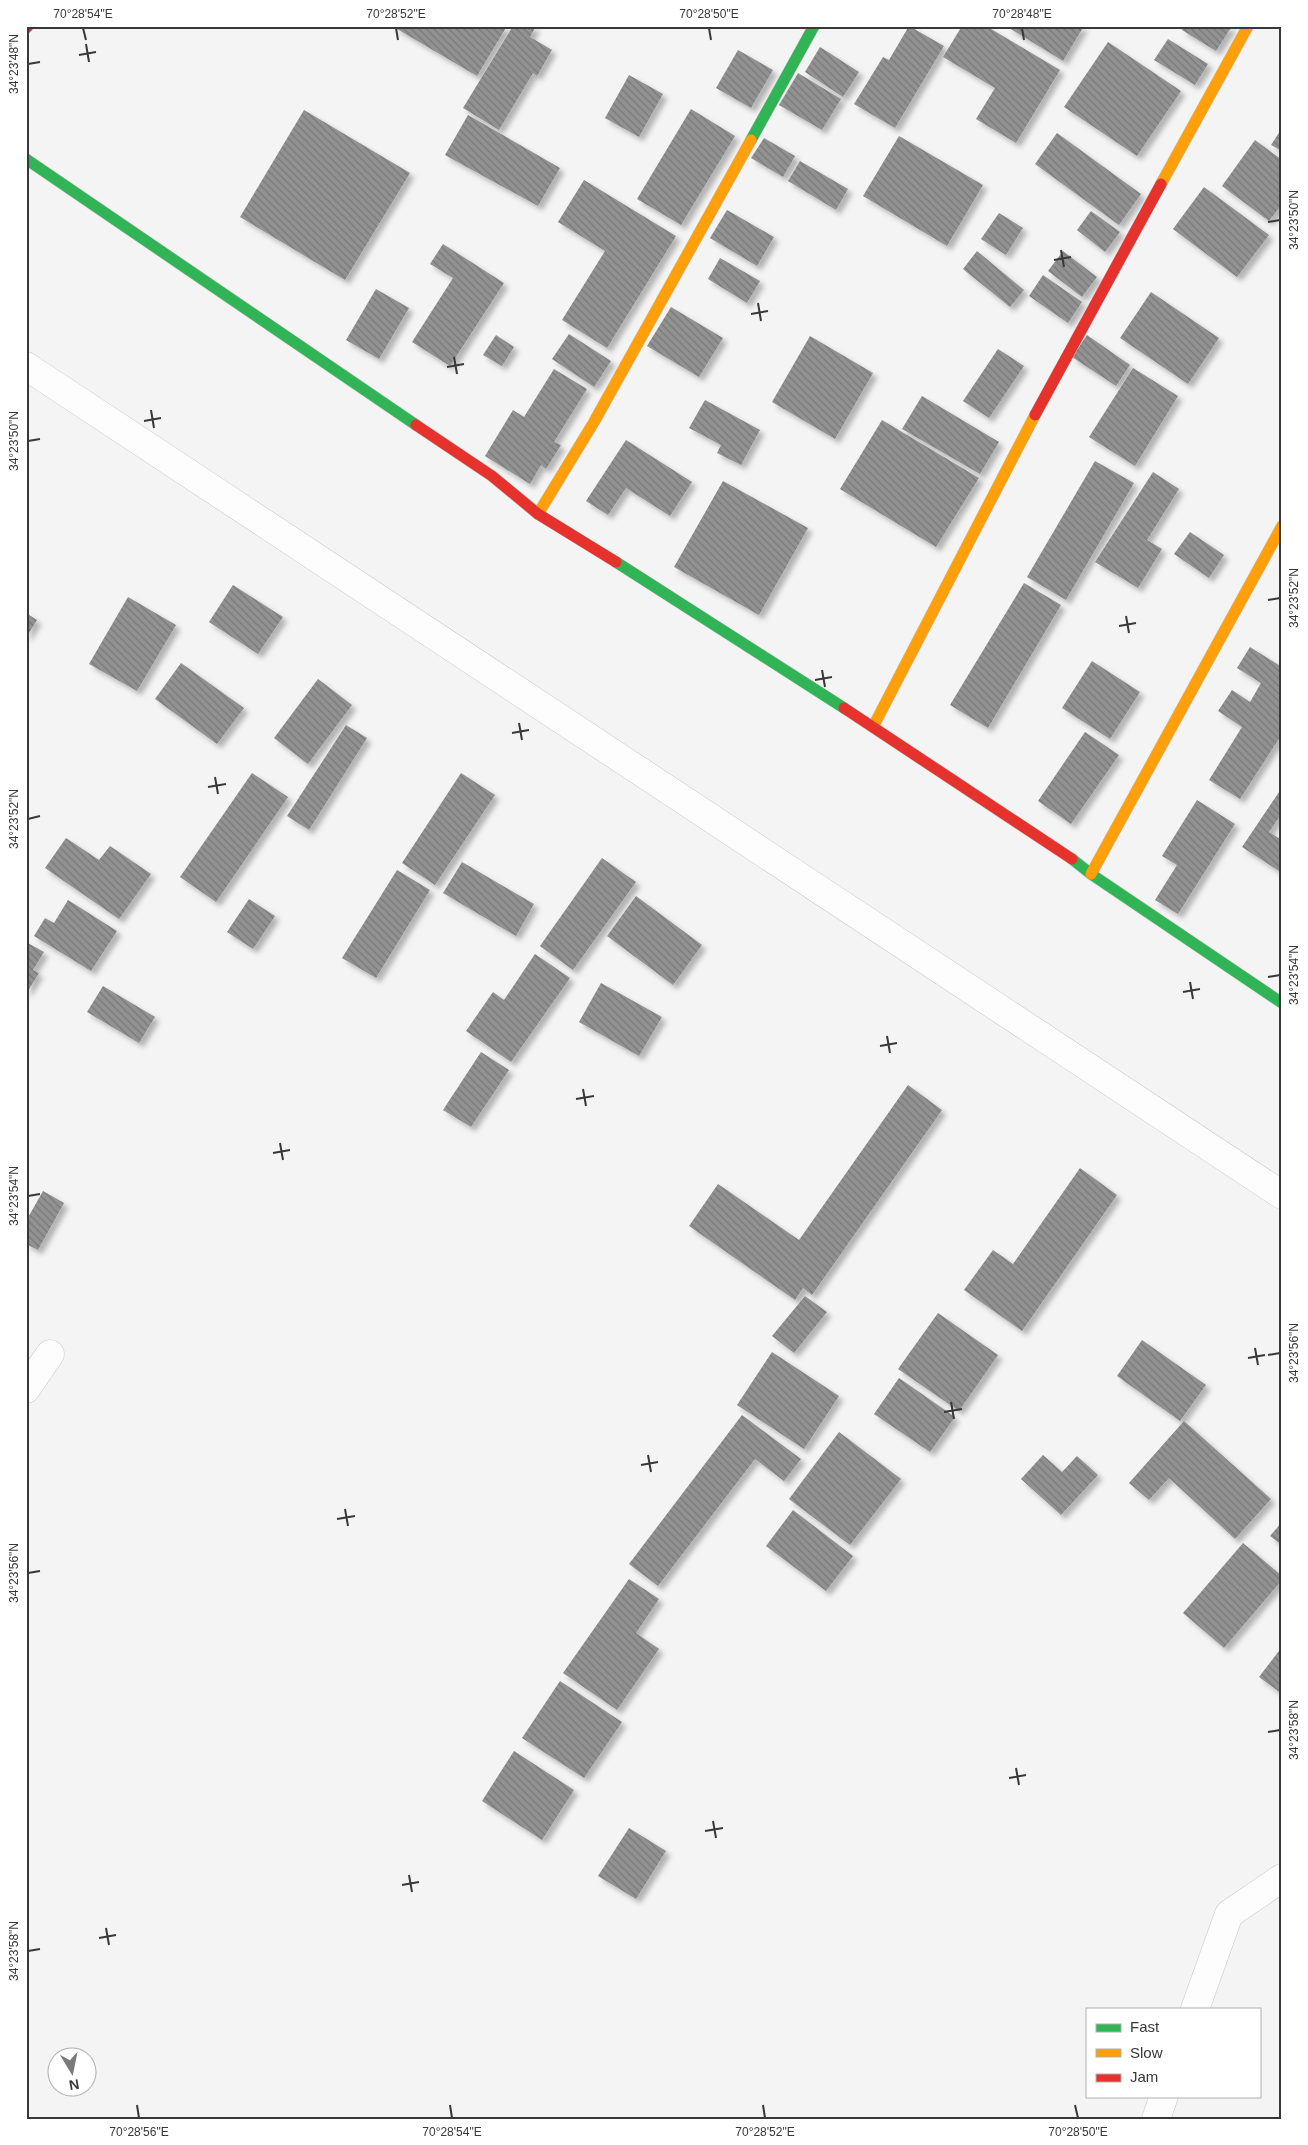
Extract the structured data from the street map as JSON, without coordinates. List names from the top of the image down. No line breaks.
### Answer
{"legend":["Fast","Slow","Jam"],"north":"bottom","coordinates":["70°28'54\"E","70°28'52\"E","70°28'50\"E","70°28'48\"E","34°23'48\"N","34°23'50\"N","34°23'52\"N","34°23'54\"N","34°23'56\"N","34°23'58\"N","70°28'56\"E"]}
